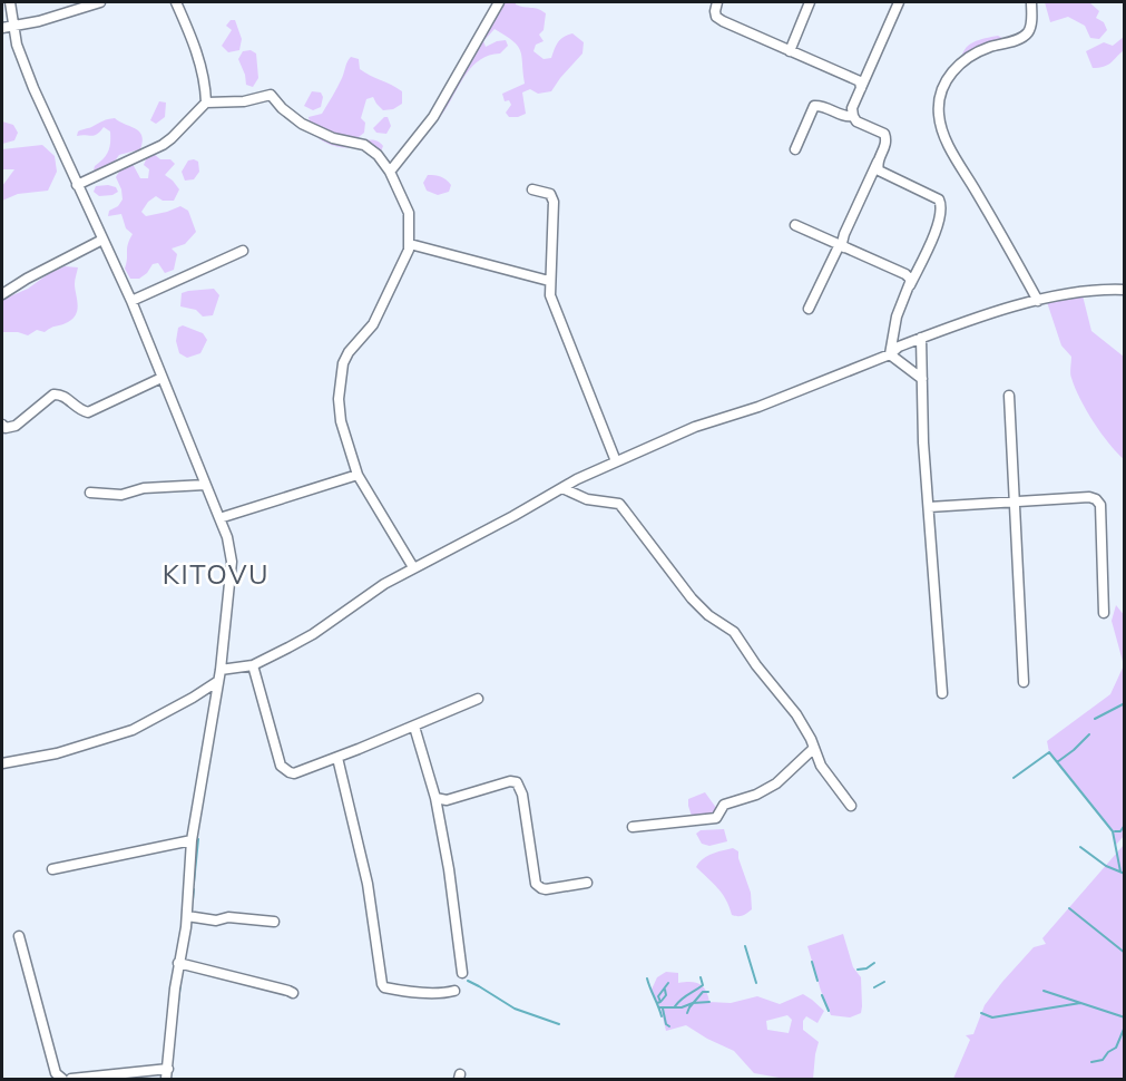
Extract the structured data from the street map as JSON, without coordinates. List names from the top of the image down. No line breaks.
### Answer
{"districts":["KITOVU"]}
